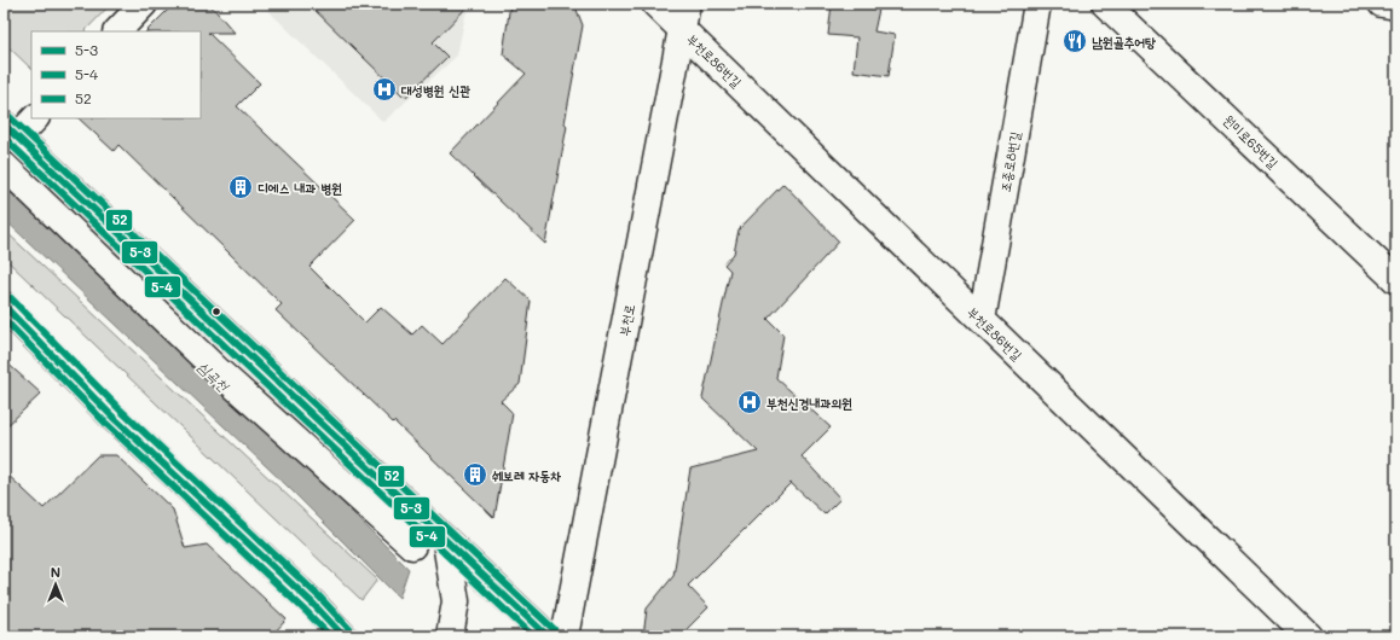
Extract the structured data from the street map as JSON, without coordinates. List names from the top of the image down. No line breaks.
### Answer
{"streets":{"street":["부천로86번길","원미로65번길","조종로8번길","부천로"]},"crossings":[["부천로86번길","조종로8번길"],["부천로86번길","부천로"]],"water":["심곡천"],"places":{"restaurant":["남원골추어탕"],"hospital":["대성병원 신관","부천신경내과의원"],"building":["디에스 내과 병원","쉐보레 자동차"]},"lines":["transit line 52","transit line 5-3","transit line 5-4"],"legend":["5-3","5-4","52"],"north":"top"}
